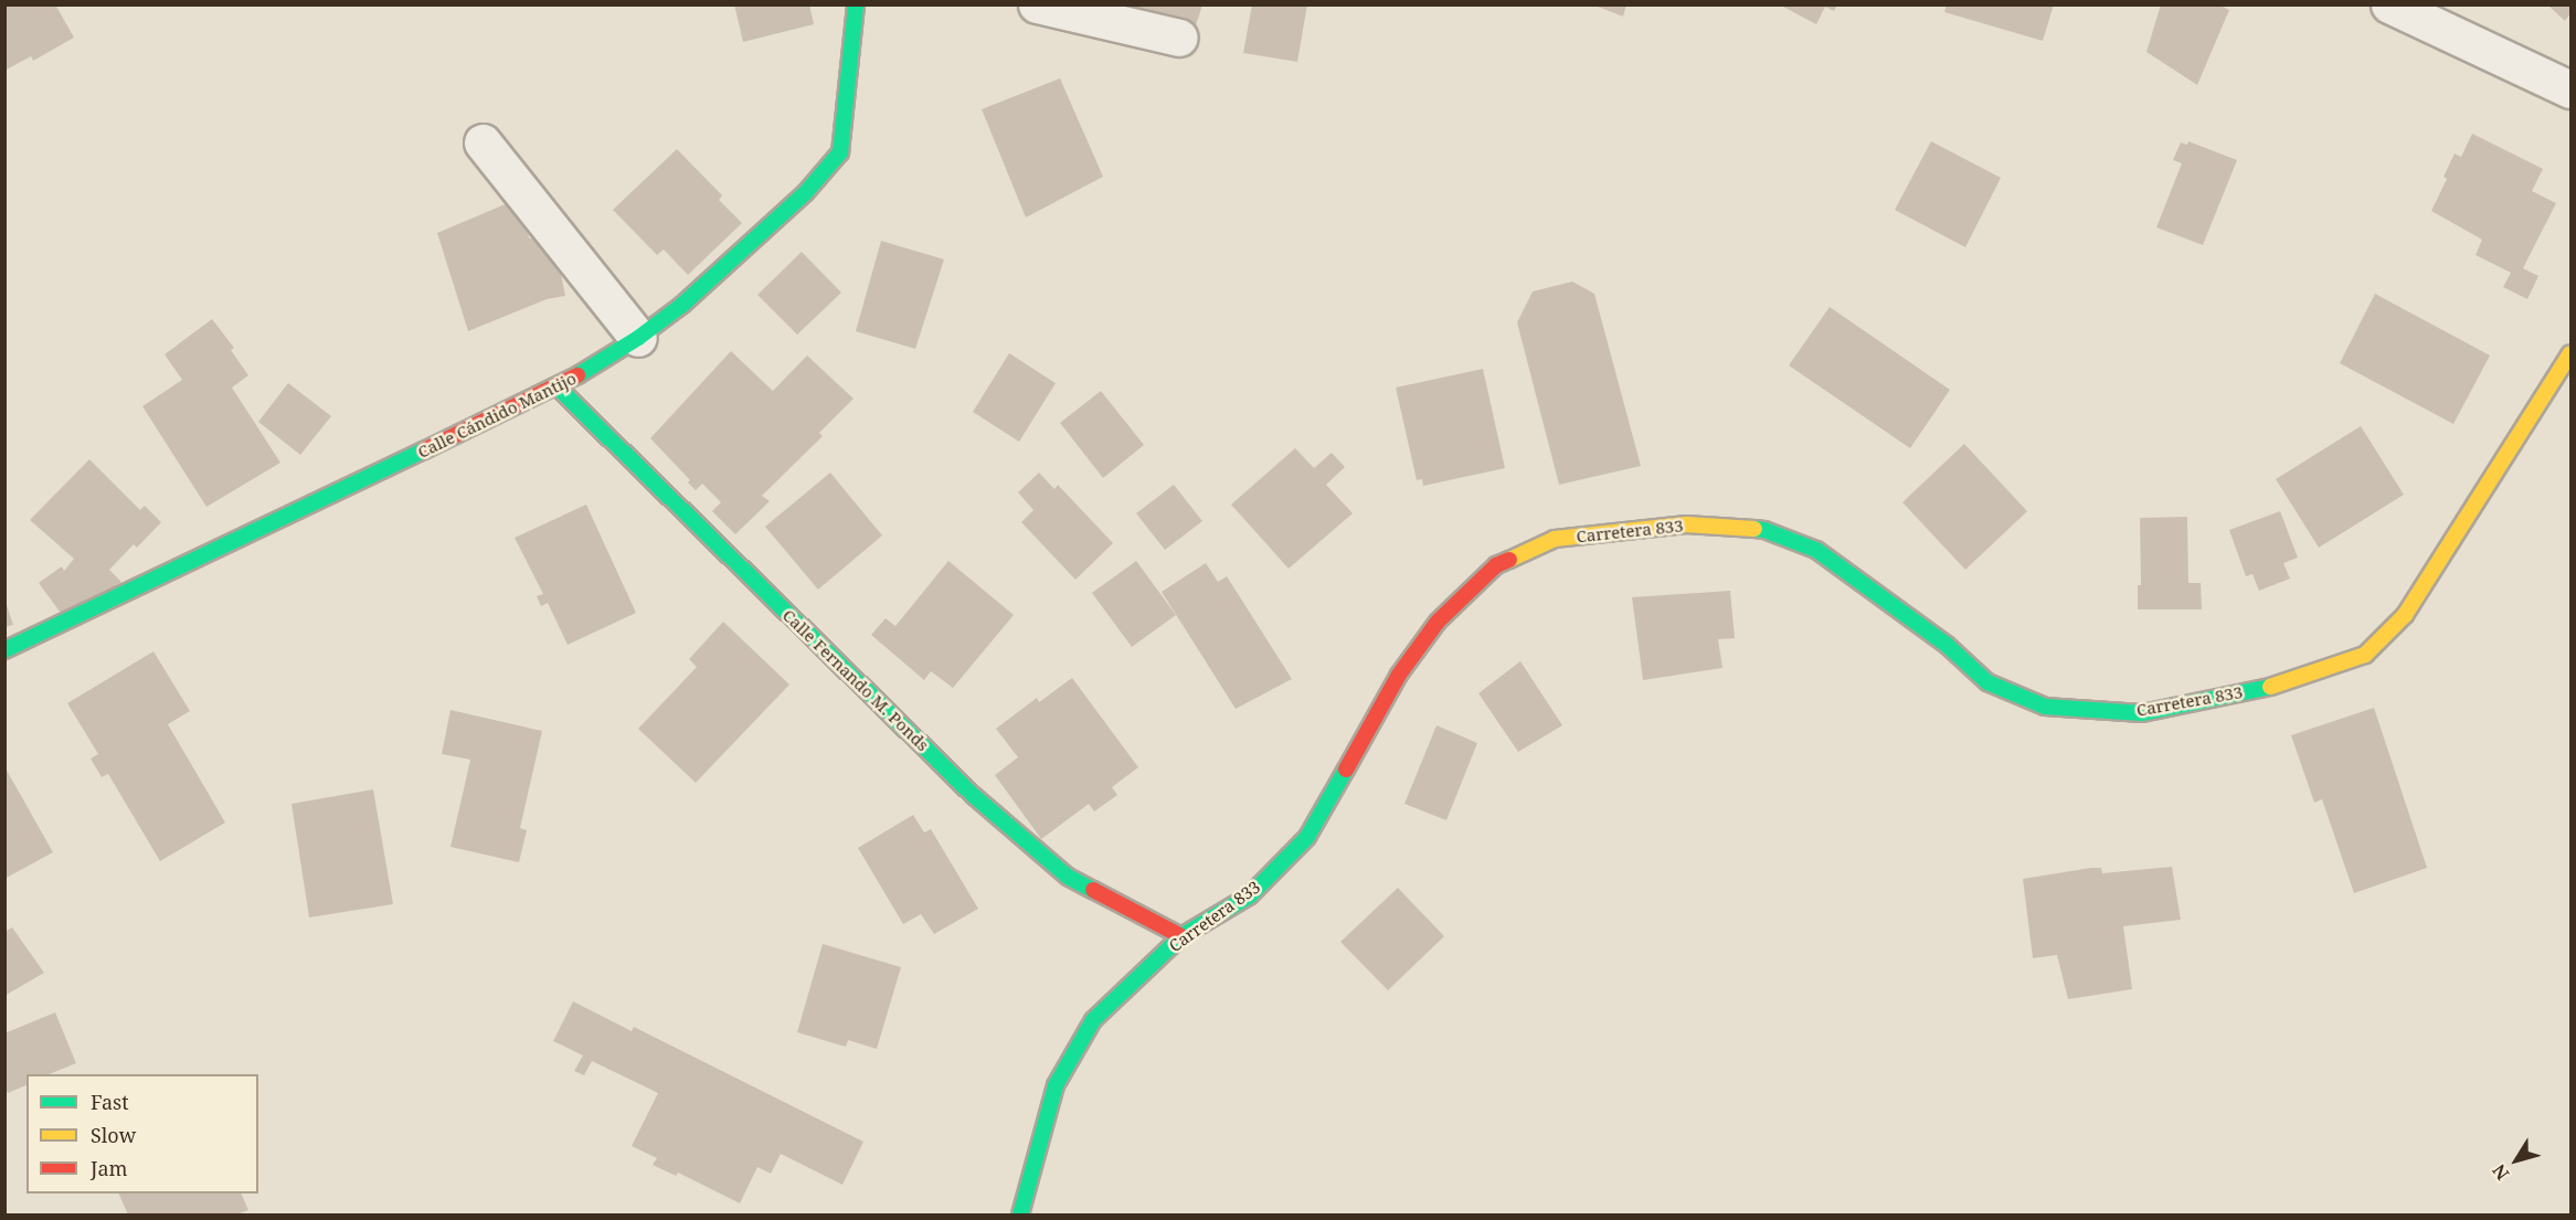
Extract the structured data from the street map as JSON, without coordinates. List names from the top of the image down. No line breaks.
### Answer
{"streets":{"street":["Calle Cándido Mantijo","Carretera 833","Calle Fernando M. Ponds"]},"crossings":[["Calle Cándido Mantijo","Calle Fernando M. Ponds"],["Carretera 833","Calle Fernando M. Ponds"]],"legend":["Fast","Slow","Jam"],"north":"bottom left"}
